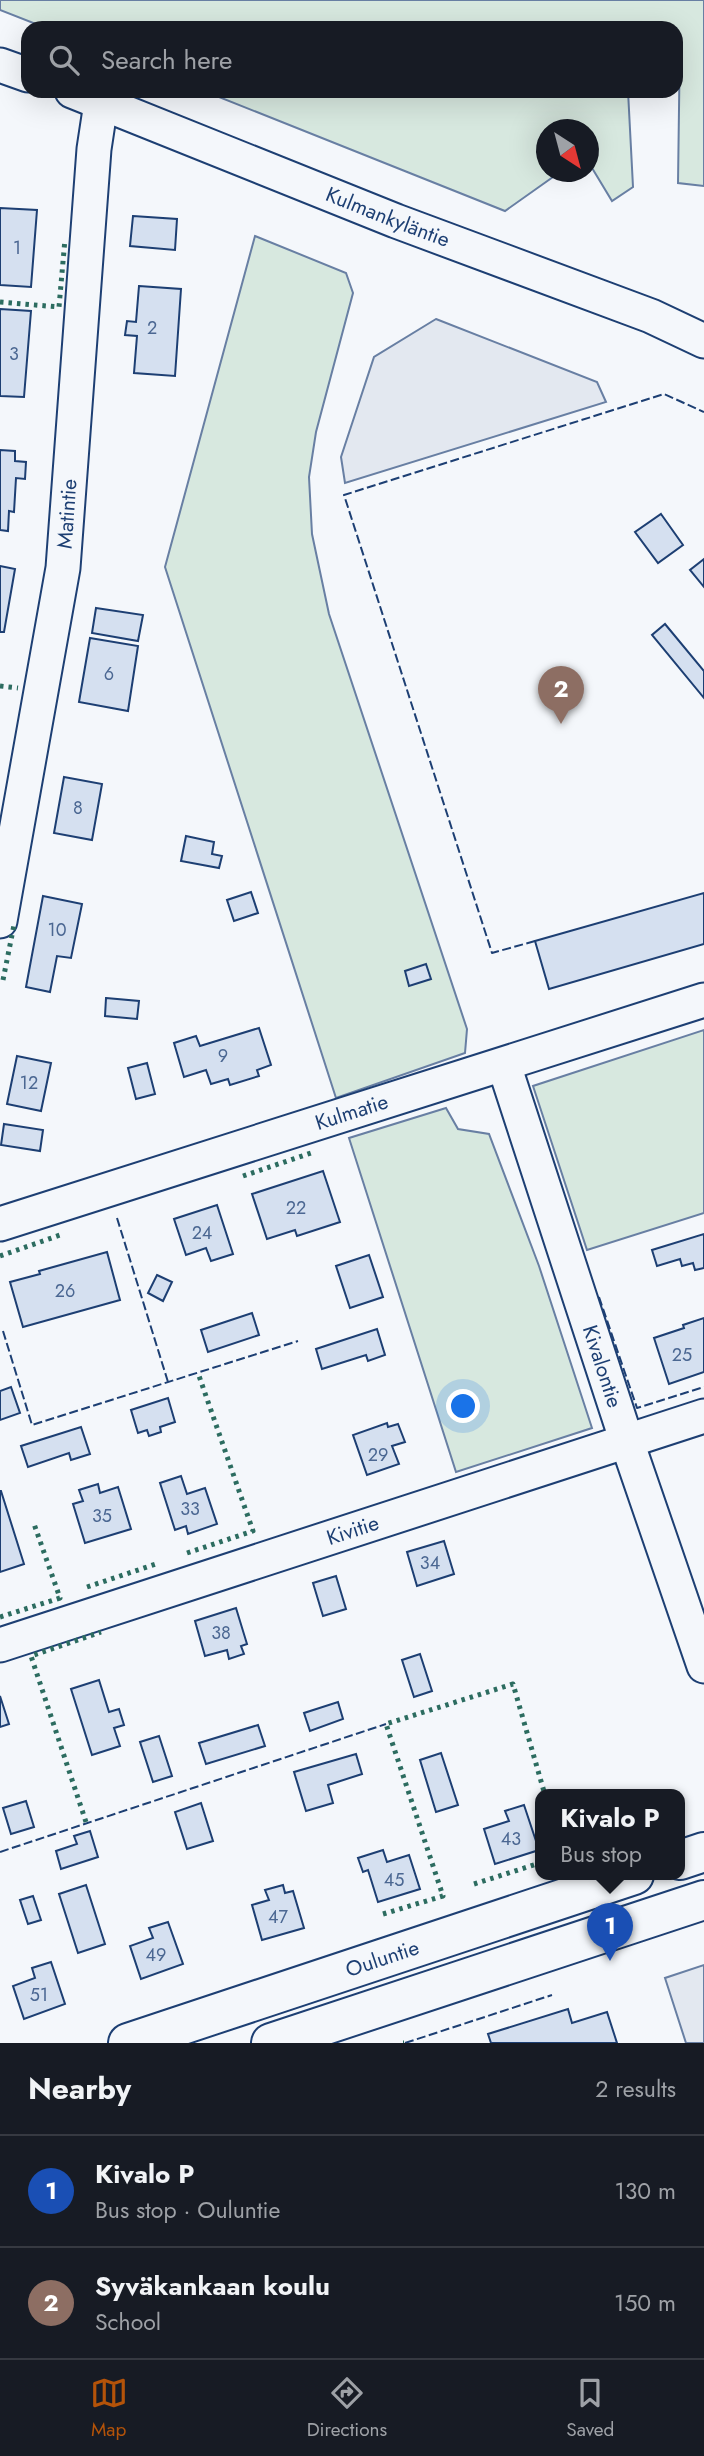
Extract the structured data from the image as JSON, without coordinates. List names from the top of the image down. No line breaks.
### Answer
{"streets":{"main road":["Ouluntie"],"street":["Kulmankyläntie","Matintie","Kulmatie","Kivalontie","Kivitie"]},"crossings":[["Kulmatie","Kivalontie"],["Kivalontie","Kivitie"]],"house_numbers":["1","2","3","6","8","10","9","12","22","24","26","25","29","33","35","34","38","43","45","47","49","51"],"north":"bottom right","page":{"search":"Search here","pins":["2","1"],"popup":["Kivalo P","Bus stop"],"heading":["Nearby","2 results"],"list":[{"mark":"1","name":"Kivalo P","note":"Bus stop · Ouluntie","value":"130 m"},{"mark":"2","name":"Syväkankaan koulu","note":"School","value":"150 m"}],"nav":["Map","Directions","Saved"]}}
